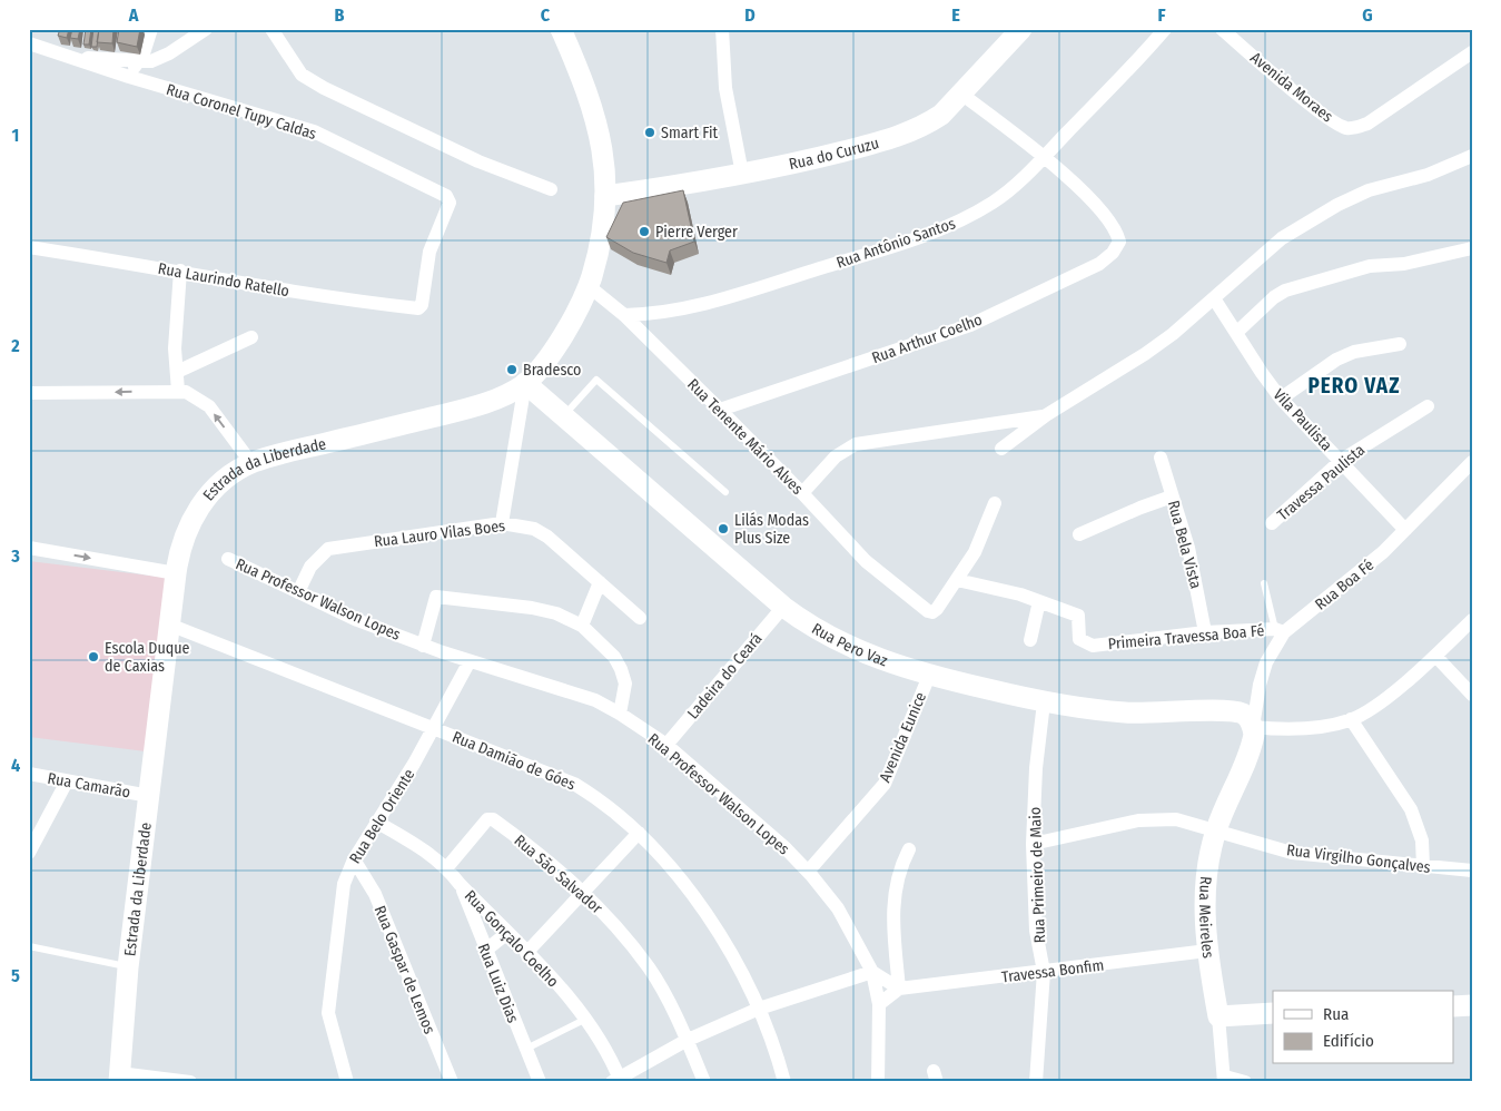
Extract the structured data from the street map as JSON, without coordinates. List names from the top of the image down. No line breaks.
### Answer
{"streets":{"main road":["Rua do Curuzu","Estrada da Liberdade","Rua Pero Vaz","Rua Meireles"],"street":["Avenida Moraes","Rua Coronel Tupy Caldas","Rua Antônio Santos","Rua Laurindo Ratello","Rua Arthur Coelho","Vila Paulista","Rua Tenente Mário Alves","Travessa Paulista","Rua Lauro Vilas Boes","Rua Bela Vista","Rua Boa Fé","Rua Professor Walson Lopes","Primeira Travessa Boa Fé","Ladeira do Ceará","Avenida Eunice","Rua Damião de Góes","Rua Camarão","Rua Belo Oriente","Rua Virgilho Gonçalves","Rua São Salvador","Rua Primeiro de Maio","Rua Gonçalo Coelho","Rua Gaspar de Lemos","Travessa Bonfim","Rua Luiz Dias"]},"crossings":[["Rua Coronel Tupy Caldas","Rua Laurindo Ratello"],["Rua do Curuzu","Estrada da Liberdade"],["Rua Antônio Santos","Rua Arthur Coelho"],["Rua Antônio Santos","Rua Tenente Mário Alves"],["Rua Arthur Coelho","Rua Tenente Mário Alves"],["Vila Paulista","Travessa Paulista"],["Vila Paulista","Rua Boa Fé"],["Rua Tenente Mário Alves","Estrada da Liberdade"],["Estrada da Liberdade","Rua Pero Vaz"],["Estrada da Liberdade","Rua Damião de Góes"],["Estrada da Liberdade","Rua Camarão"],["Rua Lauro Vilas Boes","Rua Professor Walson Lopes"],["Rua Bela Vista","Primeira Travessa Boa Fé"],["Rua Boa Fé","Primeira Travessa Boa Fé"],["Rua Boa Fé","Rua Pero Vaz"],["Rua Boa Fé","Rua Meireles"],["Rua Professor Walson Lopes","Ladeira do Ceará"],["Rua Professor Walson Lopes","Avenida Eunice"],["Rua Professor Walson Lopes","Rua Belo Oriente"],["Rua Pero Vaz","Ladeira do Ceará"],["Rua Pero Vaz","Avenida Eunice"],["Rua Pero Vaz","Rua Primeiro de Maio"],["Rua Pero Vaz","Rua Meireles"],["Rua Damião de Góes","Rua Belo Oriente"],["Rua Belo Oriente","Rua Gonçalo Coelho"],["Rua Belo Oriente","Rua Gaspar de Lemos"],["Rua Virgilho Gonçalves","Rua Primeiro de Maio"],["Rua Virgilho Gonçalves","Rua Meireles"],["Rua São Salvador","Rua Gonçalo Coelho"],["Rua Primeiro de Maio","Travessa Bonfim"],["Rua Meireles","Travessa Bonfim"],["Rua Gonçalo Coelho","Rua Luiz Dias"]],"districts":["PERO VAZ"],"places":["Smart Fit","Pierre Verger","Bradesco","Lilás Modas Plus Size","Escola Duque de Caxias"],"legend":["Rua","Edifício"],"grid":{"columns":["A","B","C","D","E","F","G"],"rows":["1","2","3","4","5"]}}
